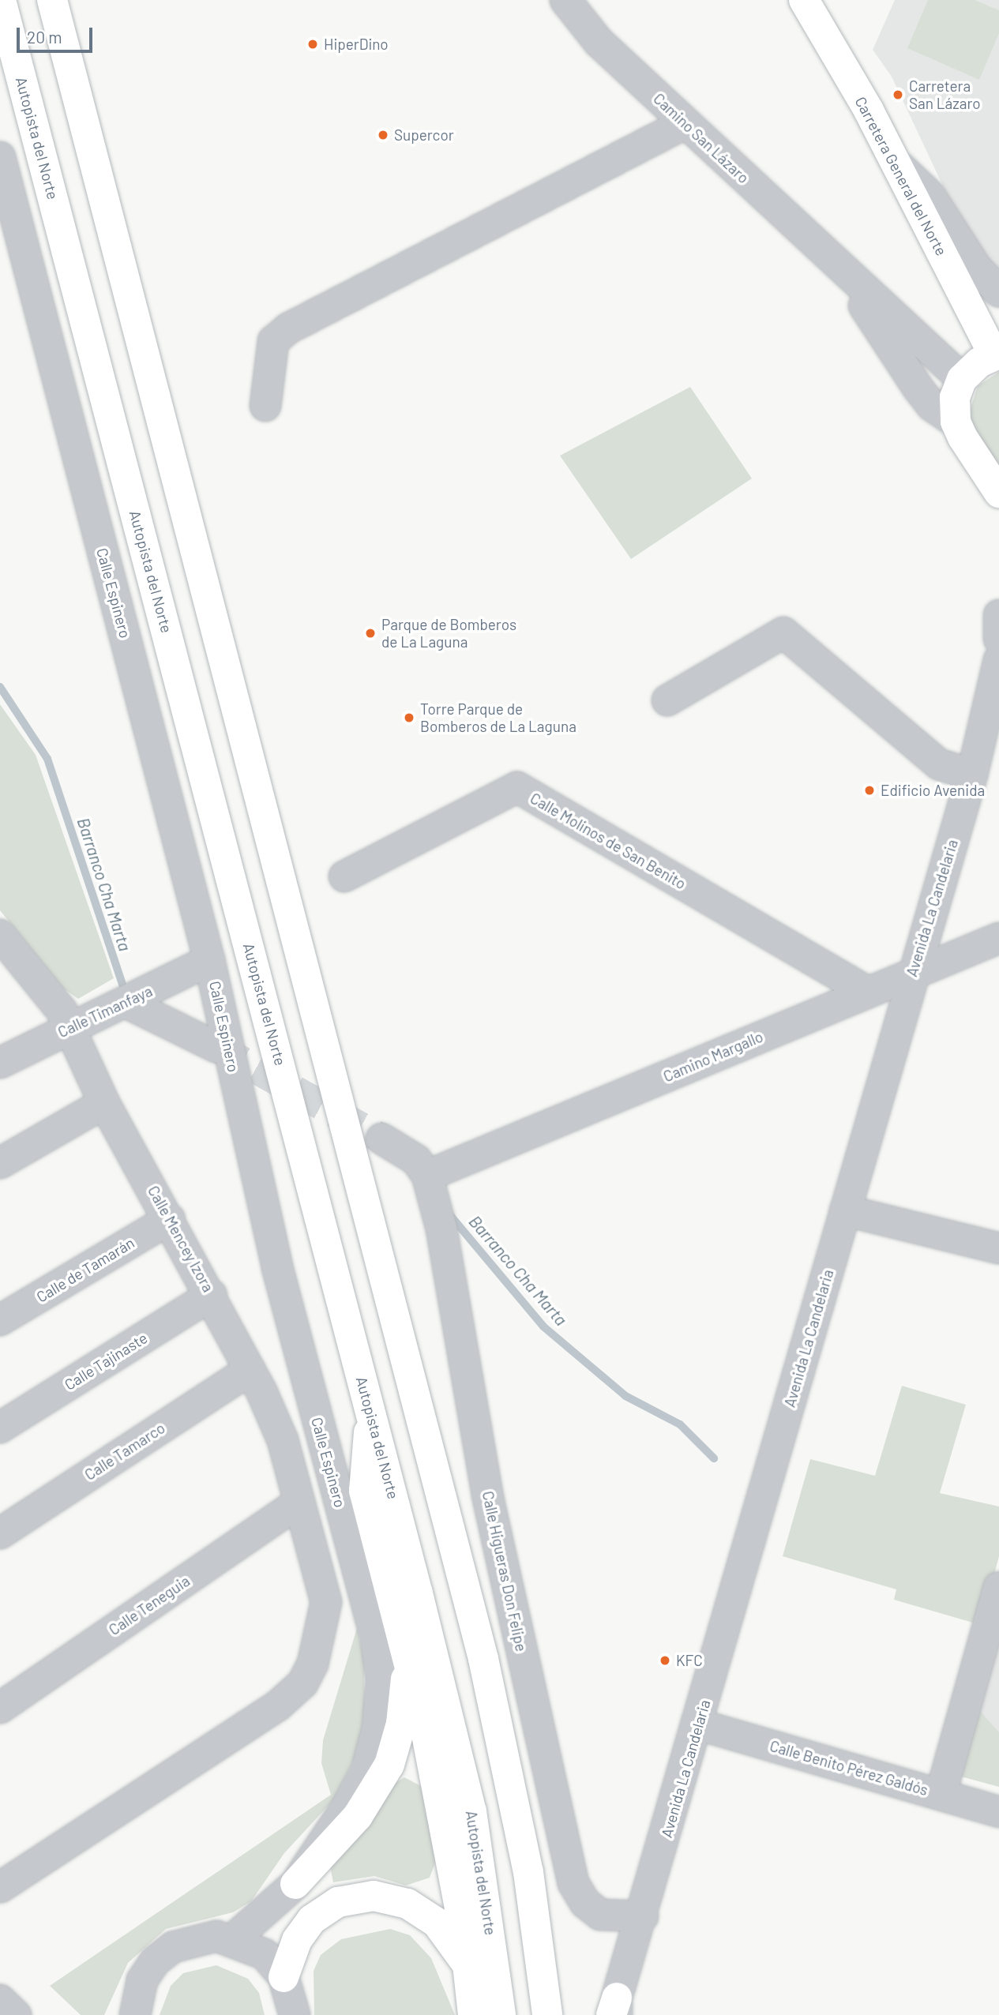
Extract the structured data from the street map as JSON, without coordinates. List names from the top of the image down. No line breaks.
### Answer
{"streets":{"main road":["Autopista del Norte","Carretera General del Norte"],"street":["Camino San Lázaro","Calle Espinero","Calle Molinos de San Benito","Avenida La Candelaria","Calle Timanfaya","Camino Margallo","Calle Mencey Izora","Calle de Tamarán","Calle Tajinaste","Calle Tamarco","Calle Higueras Don Felipe","Calle Teneguia","Calle Benito Pérez Galdós"]},"crossings":[["Calle Espinero","Calle Timanfaya"],["Calle Molinos de San Benito","Camino Margallo"],["Avenida La Candelaria","Camino Margallo"],["Avenida La Candelaria","Calle Higueras Don Felipe"],["Avenida La Candelaria","Calle Benito Pérez Galdós"],["Calle Timanfaya","Calle Mencey Izora"],["Camino Margallo","Calle Higueras Don Felipe"],["Calle Mencey Izora","Calle de Tamarán"],["Calle Mencey Izora","Calle Tajinaste"],["Calle Mencey Izora","Calle Tamarco"],["Calle Mencey Izora","Calle Teneguia"]],"water":["Barranco Cha Marta"],"places":["HiperDino","Carretera San Lázaro","Supercor","Parque de Bomberos de La Laguna","Torre Parque de Bomberos de La Laguna","Edificio Avenida","KFC"],"scale_bar":"20 m"}
